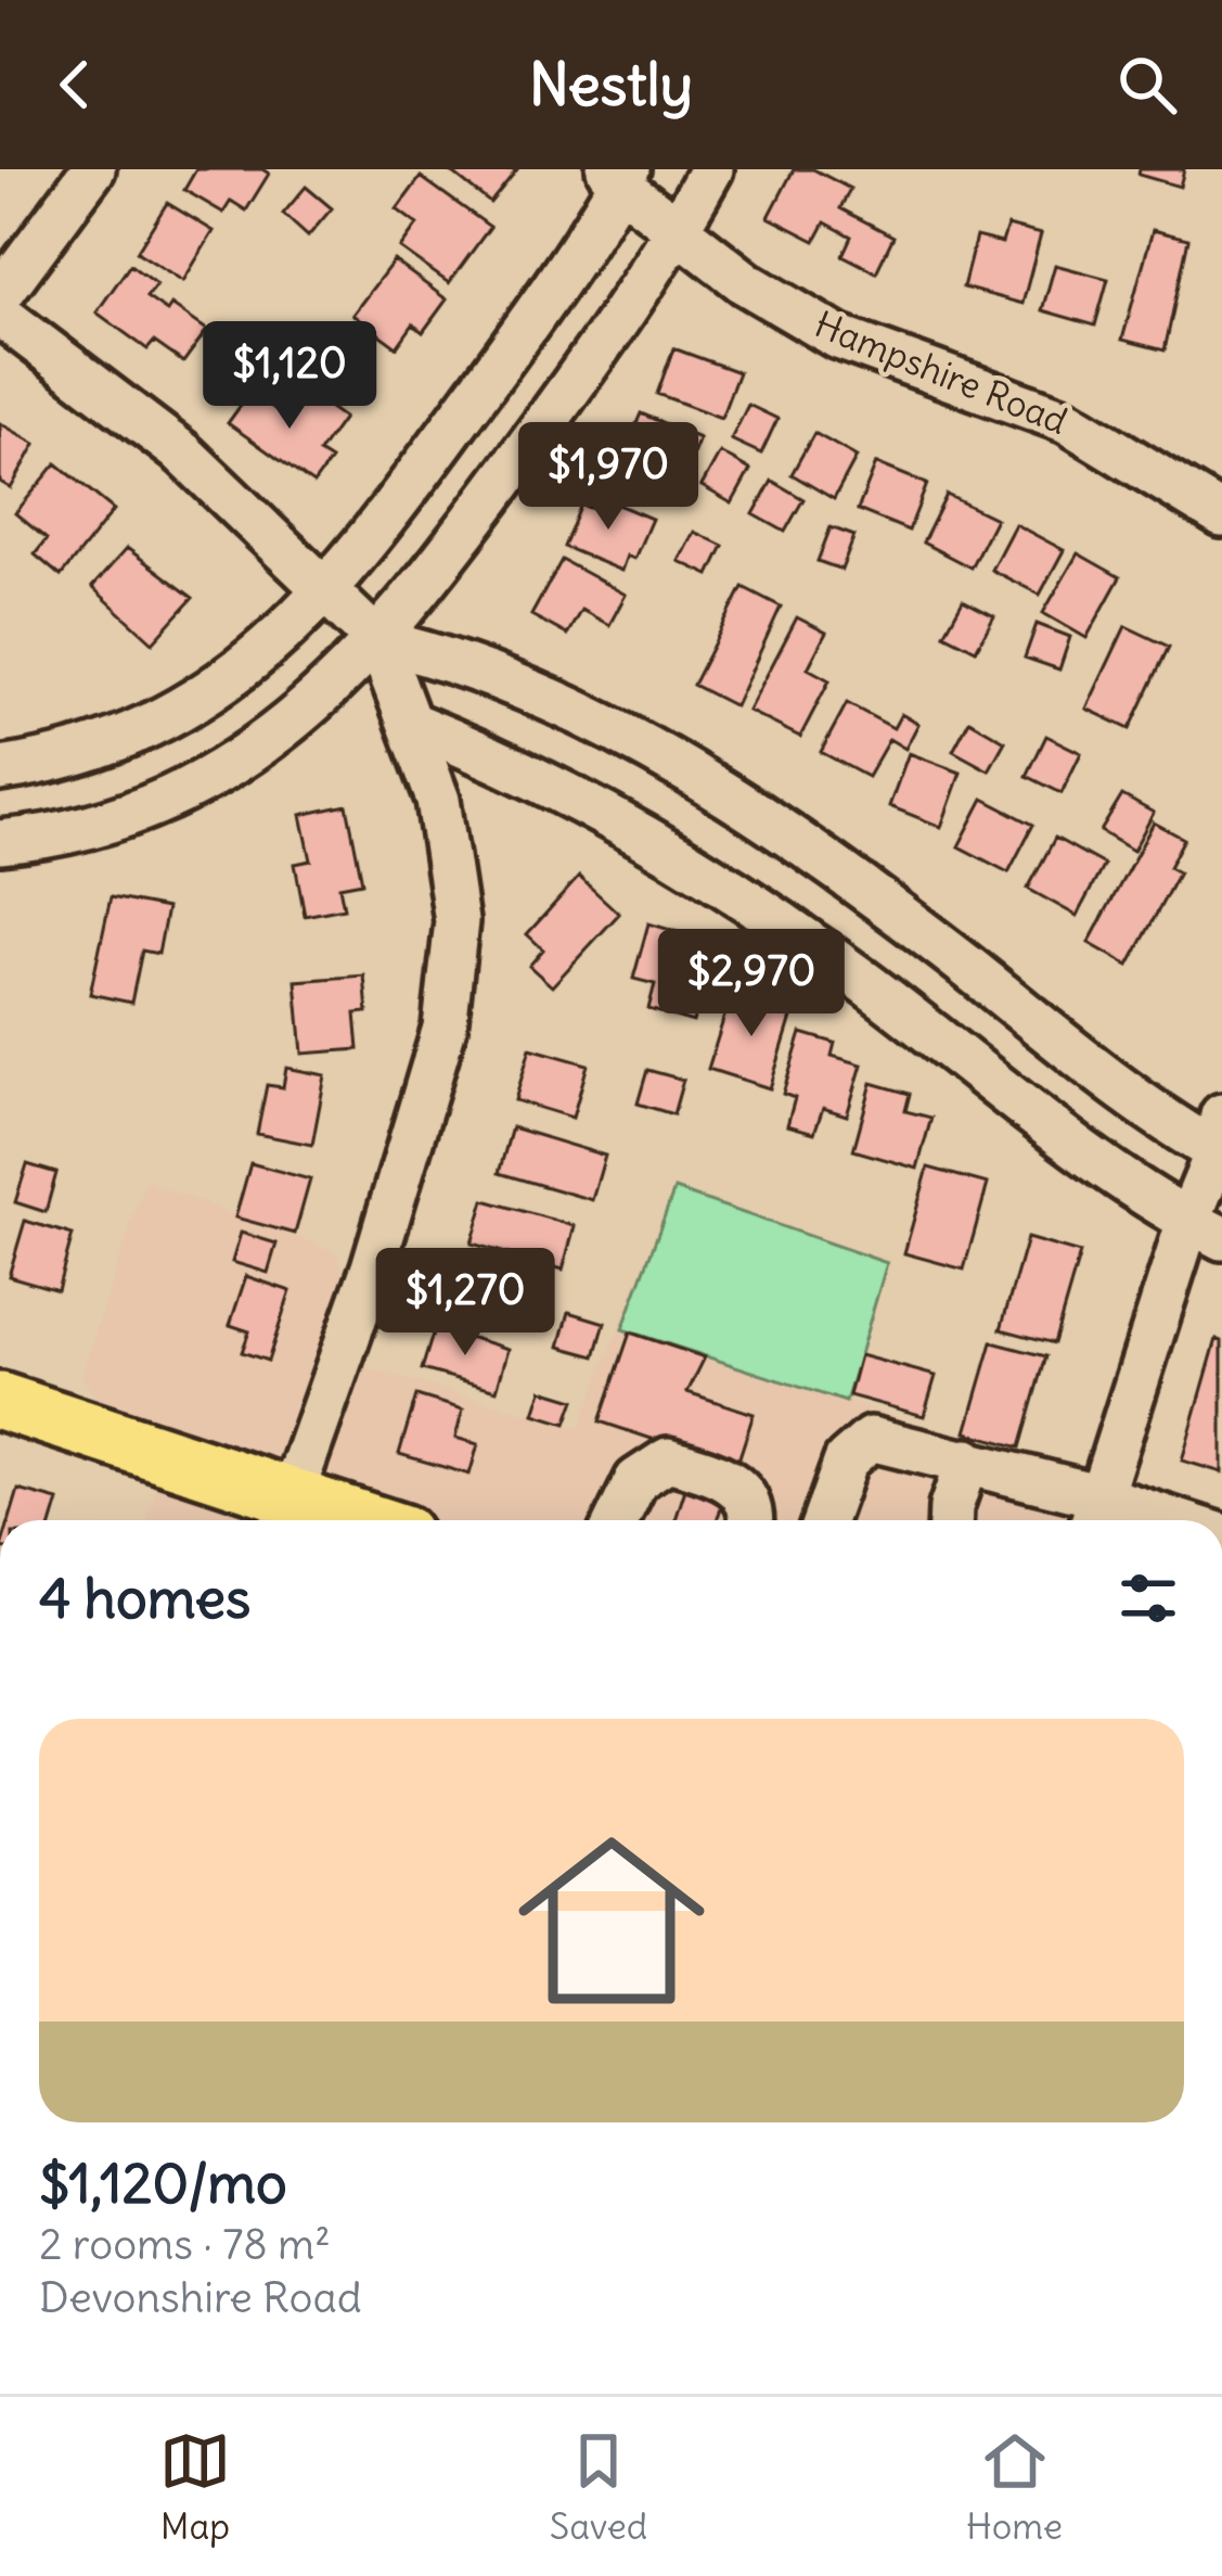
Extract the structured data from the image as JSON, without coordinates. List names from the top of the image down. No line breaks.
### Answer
{"streets":{"street":["Hampshire Road"]},"page":{"header":"Nestly","price":["$1,120","$1,970","$2,970","$1,270"],"heading":"4 homes","list":[{"name":"$1,120/mo","note":"2 rooms · 78 m² · Devonshire Road"}],"tabs":["Map","Saved","Home"]}}
